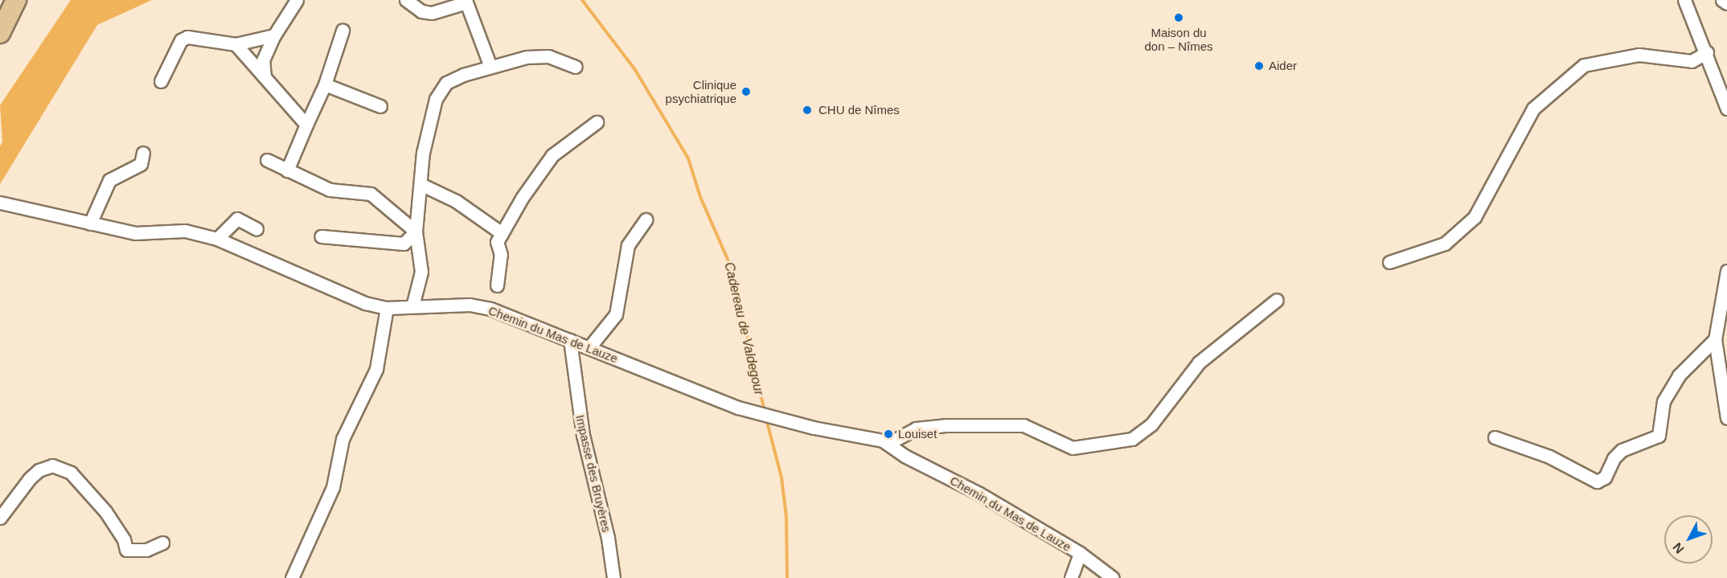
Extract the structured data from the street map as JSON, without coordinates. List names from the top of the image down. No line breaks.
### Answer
{"streets":{"street":["Chemin du Mas de Lauze","Impasse des Bruyères"]},"crossings":[["Chemin du Mas de Lauze","Impasse des Bruyères"]],"water":["Cadereau de Valdegour"],"places":["Maison du don – Nîmes","Aider","Clinique psychiatrique","CHU de Nîmes","Louiset"],"north":"bottom left"}
